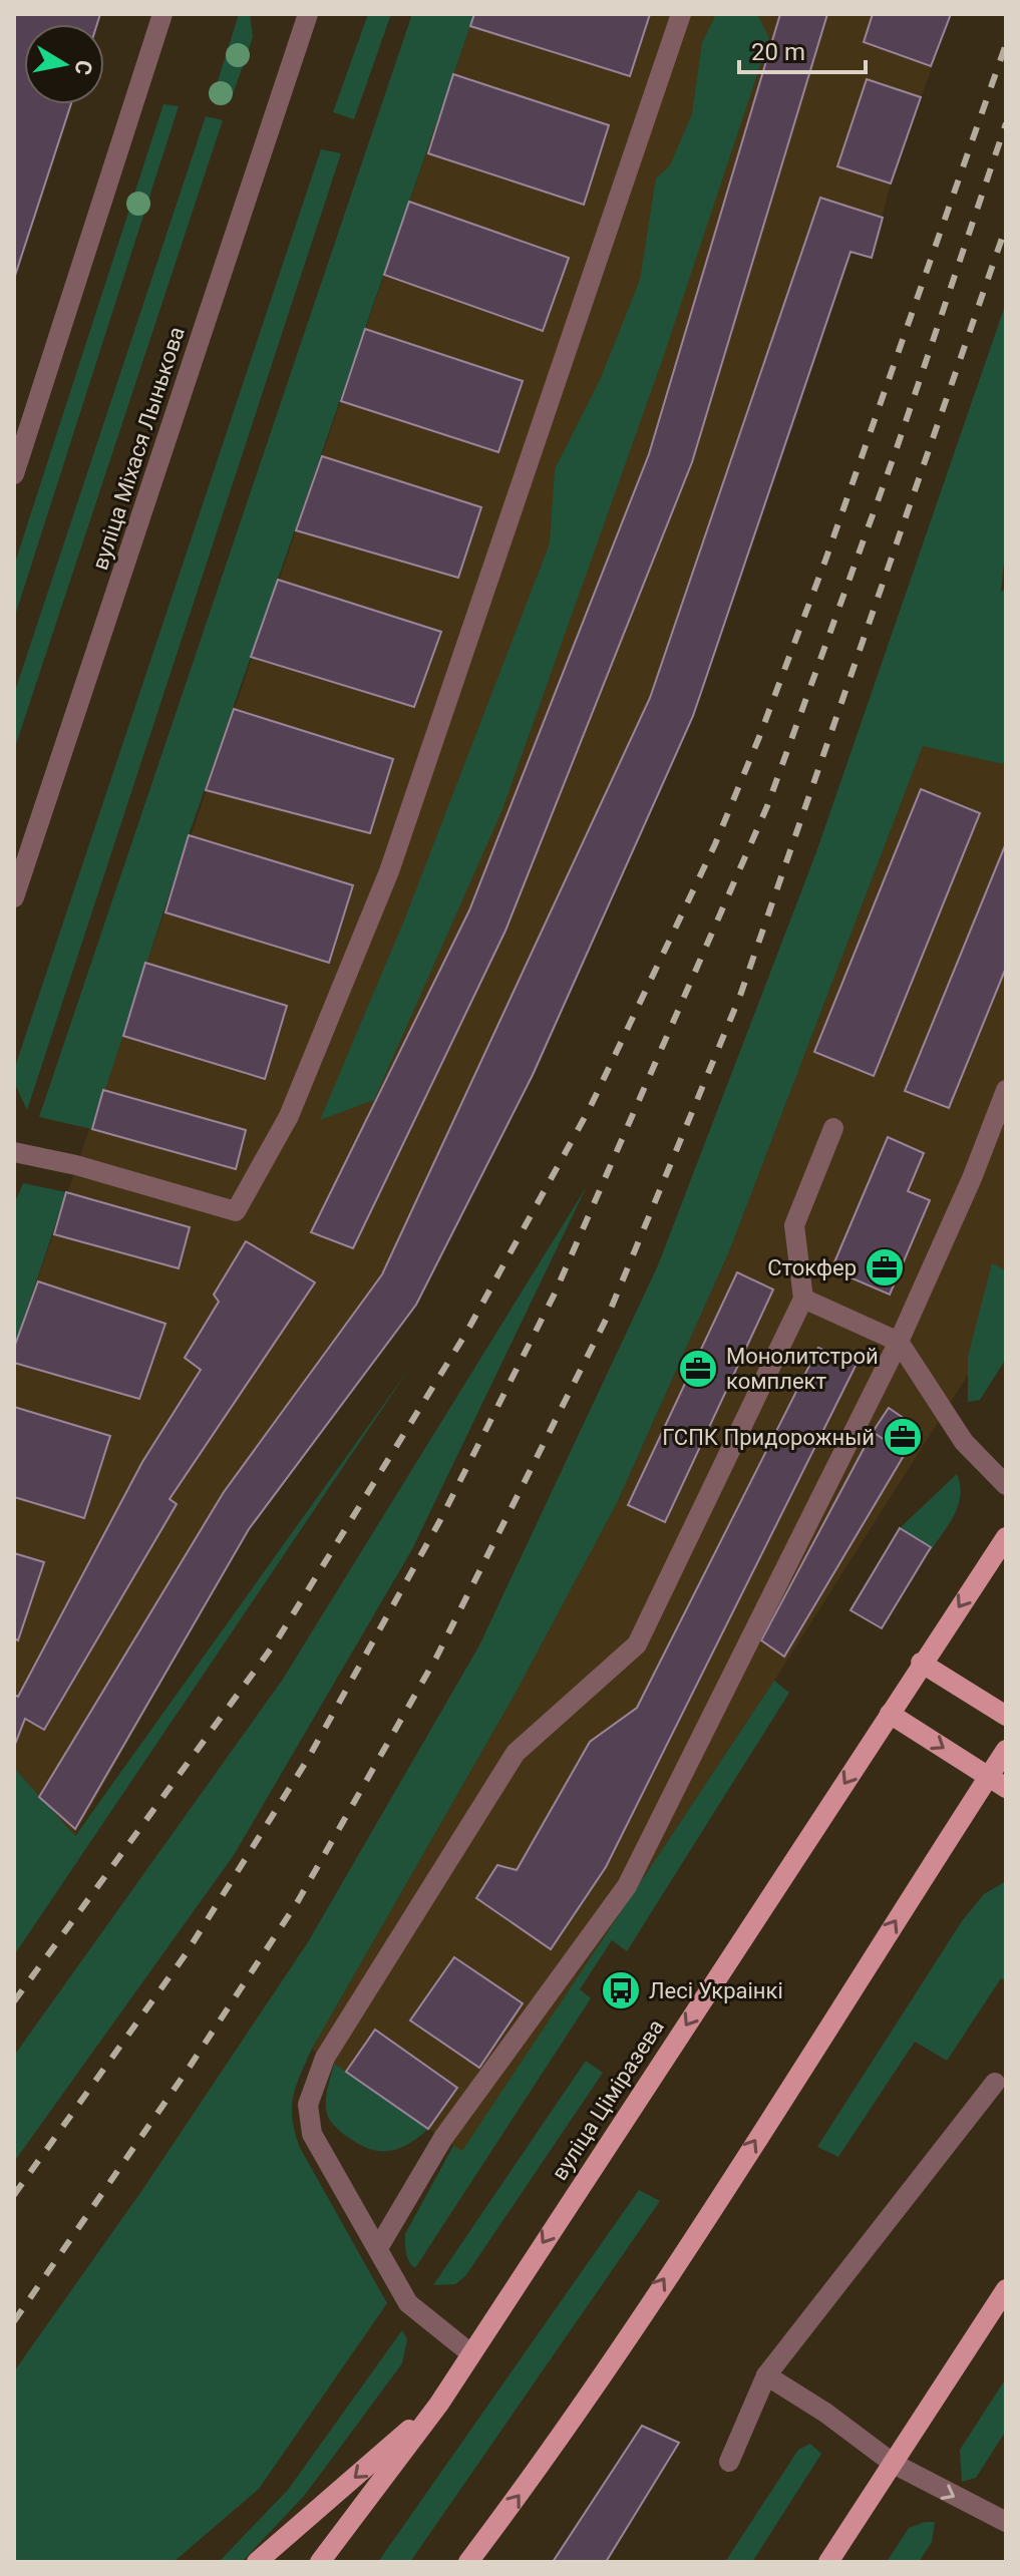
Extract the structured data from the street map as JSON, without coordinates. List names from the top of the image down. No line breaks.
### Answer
{"streets":{"main road":["вуліца Ціміразева"],"street":["вуліца Міхася Лынькова"]},"places":{"office":["Стокфер","Монолитстрой комплект","ГСПК Придорожный"],"bus stop":["Лесі Украінкі"]},"scale_bar":"20 m","north":"right"}
